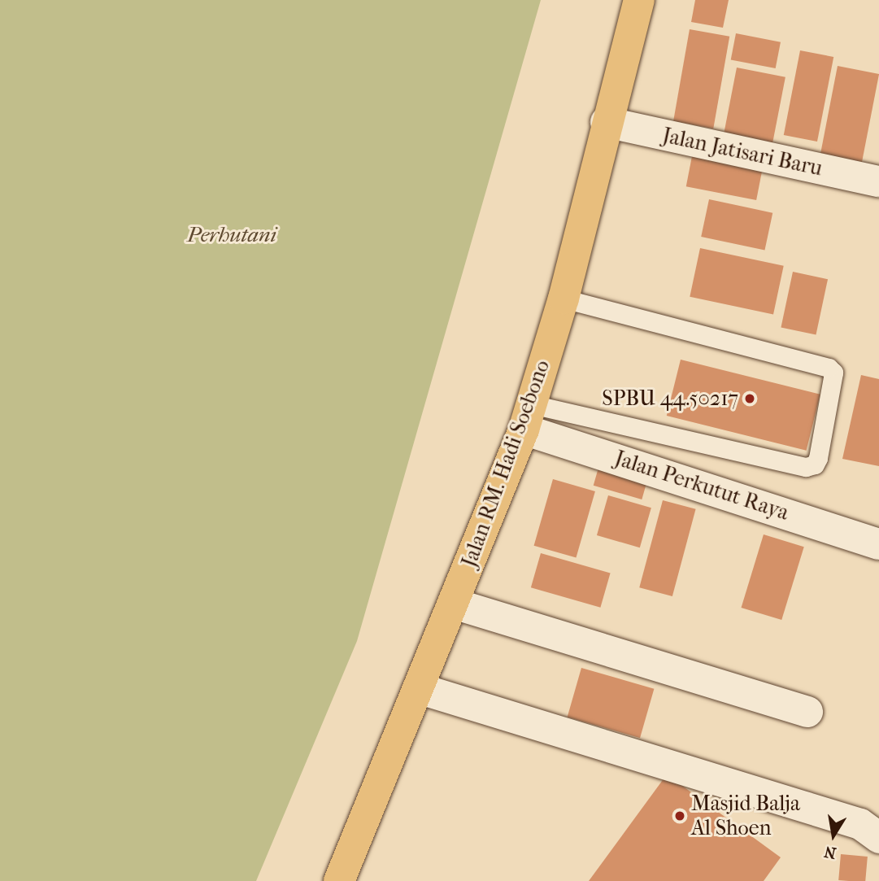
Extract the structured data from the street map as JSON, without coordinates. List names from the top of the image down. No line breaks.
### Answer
{"streets":{"main road":["Jalan RM. Hadi Soebono"],"street":["Jalan Jatisari Baru","Jalan Perkutut Raya"]},"crossings":[["Jalan Jatisari Baru","Jalan RM. Hadi Soebono"],["Jalan RM. Hadi Soebono","Jalan Perkutut Raya"]],"parks":["Perhutani"],"places":["SPBU 44.50217","Masjid Balja Al Shoen"],"north":"bottom"}
